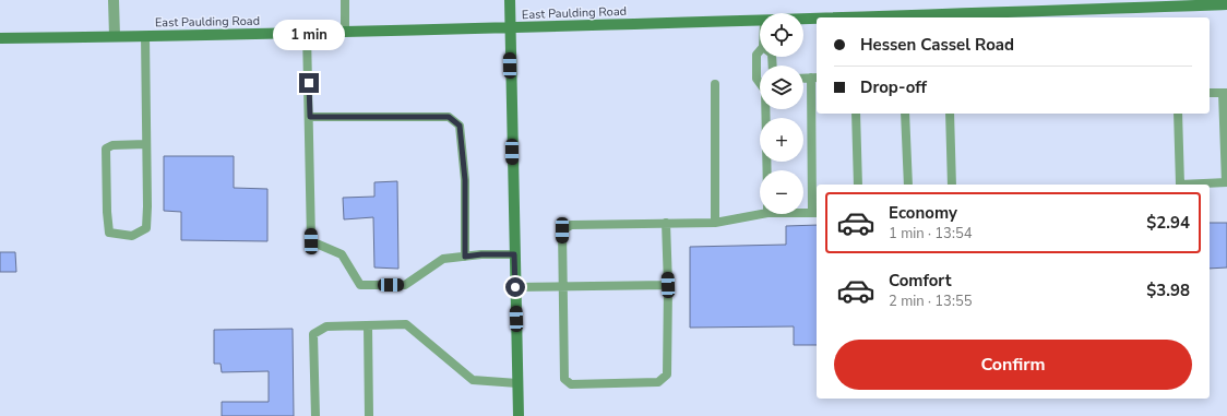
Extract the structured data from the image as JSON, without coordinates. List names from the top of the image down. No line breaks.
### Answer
{"streets":{"main road":["East Paulding Road"]},"page":{"map_buttons":["+","−"],"banner":["Hessen Cassel Road","Drop-off"],"bubble":"1 min","list":[{"name":"Economy","note":"1 min · 13:54","value":"$2.94"},{"name":"Comfort","note":"2 min · 13:55","value":"$3.98"}],"buttons":"Confirm"}}
